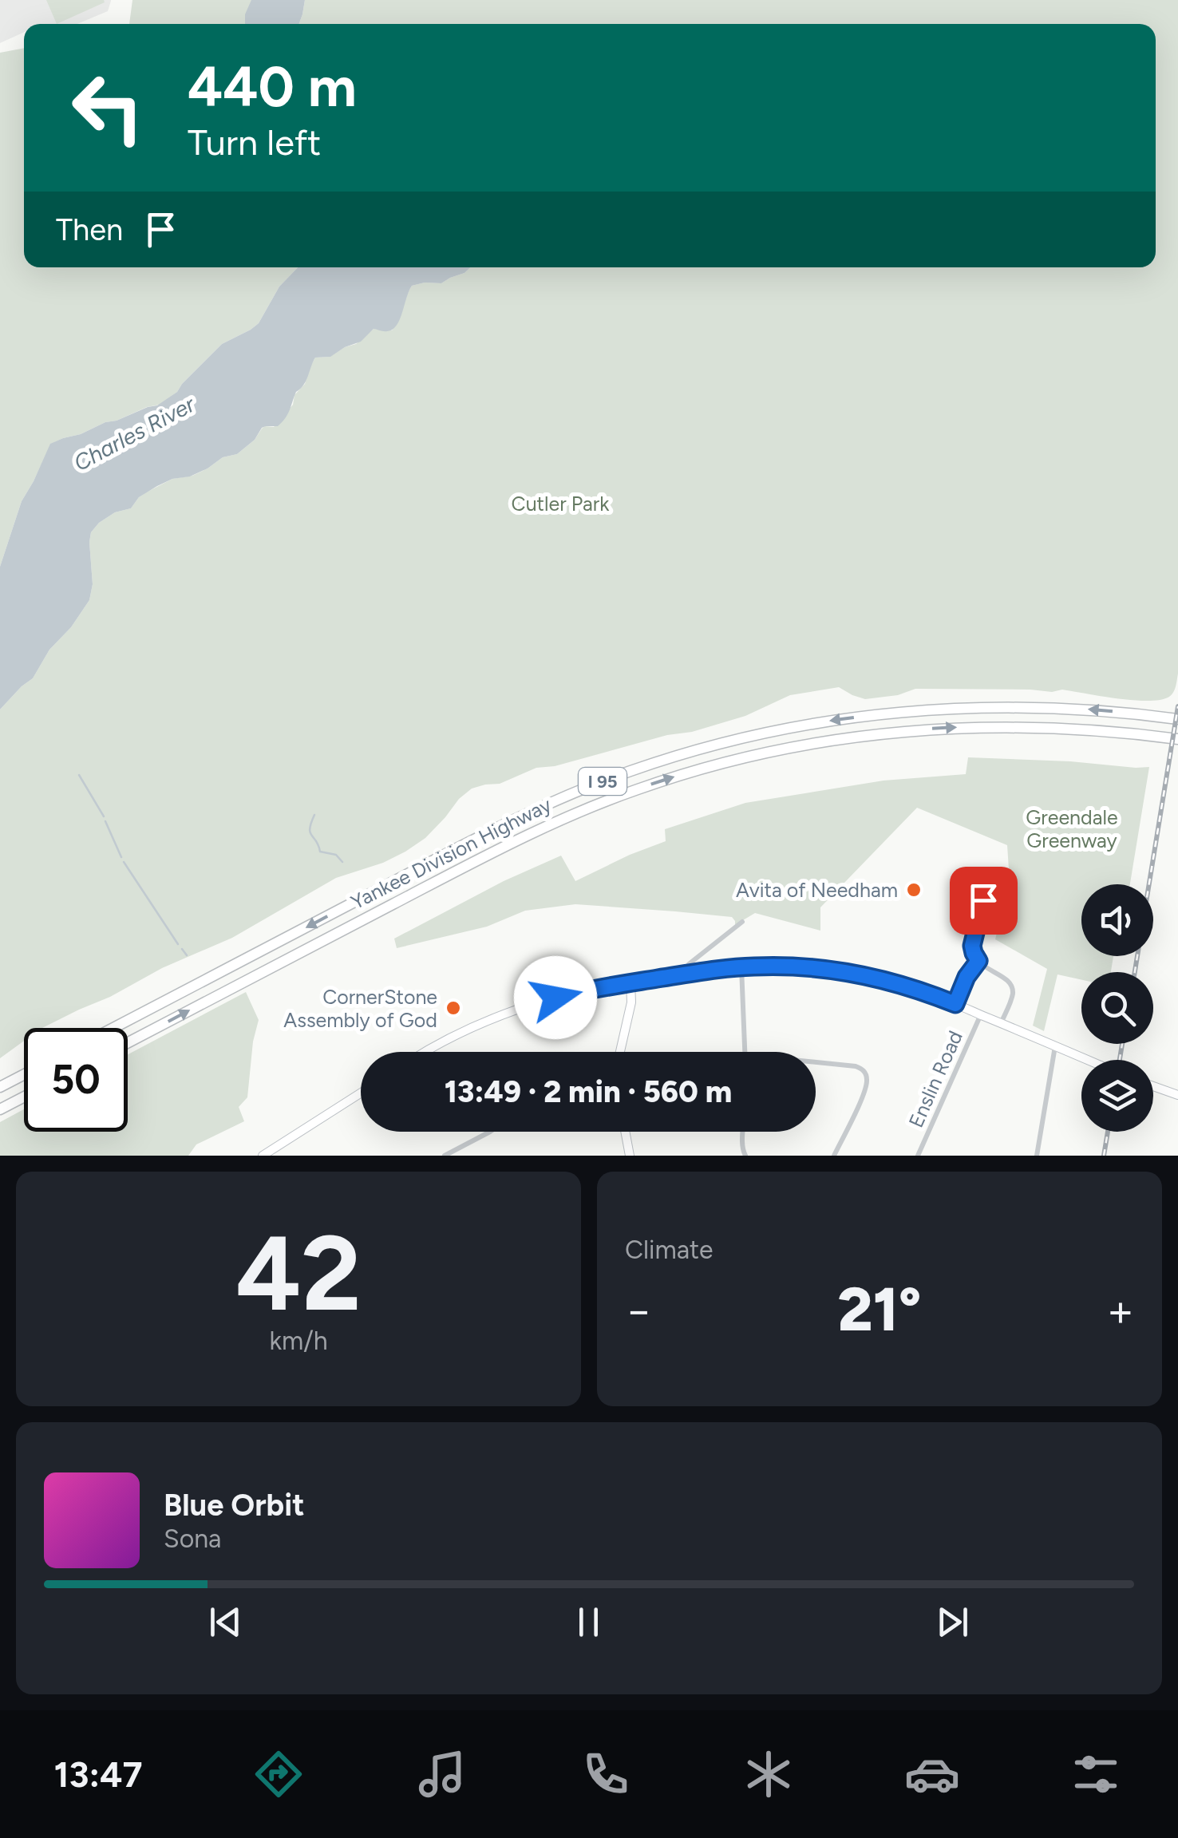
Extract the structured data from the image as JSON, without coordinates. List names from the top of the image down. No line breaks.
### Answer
{"streets":{"highway":["I 95","Yankee Division Highway"],"street":["Enslin Road"]},"water":["Charles River"],"parks":["Cutler Park","Greendale Greenway"],"places":["Avita of Needham","CornerStone Assembly of God"],"page":{"turn":["440 m","Turn left"],"then":"Then","limit":"50","trip":"13:49 · 2 min · 560 m","tile":[["42","km/h"],"Climate"],"heat":["−","21°","+"],"song":["Blue Orbit","Sona"],"tabs":"13:47"}}
